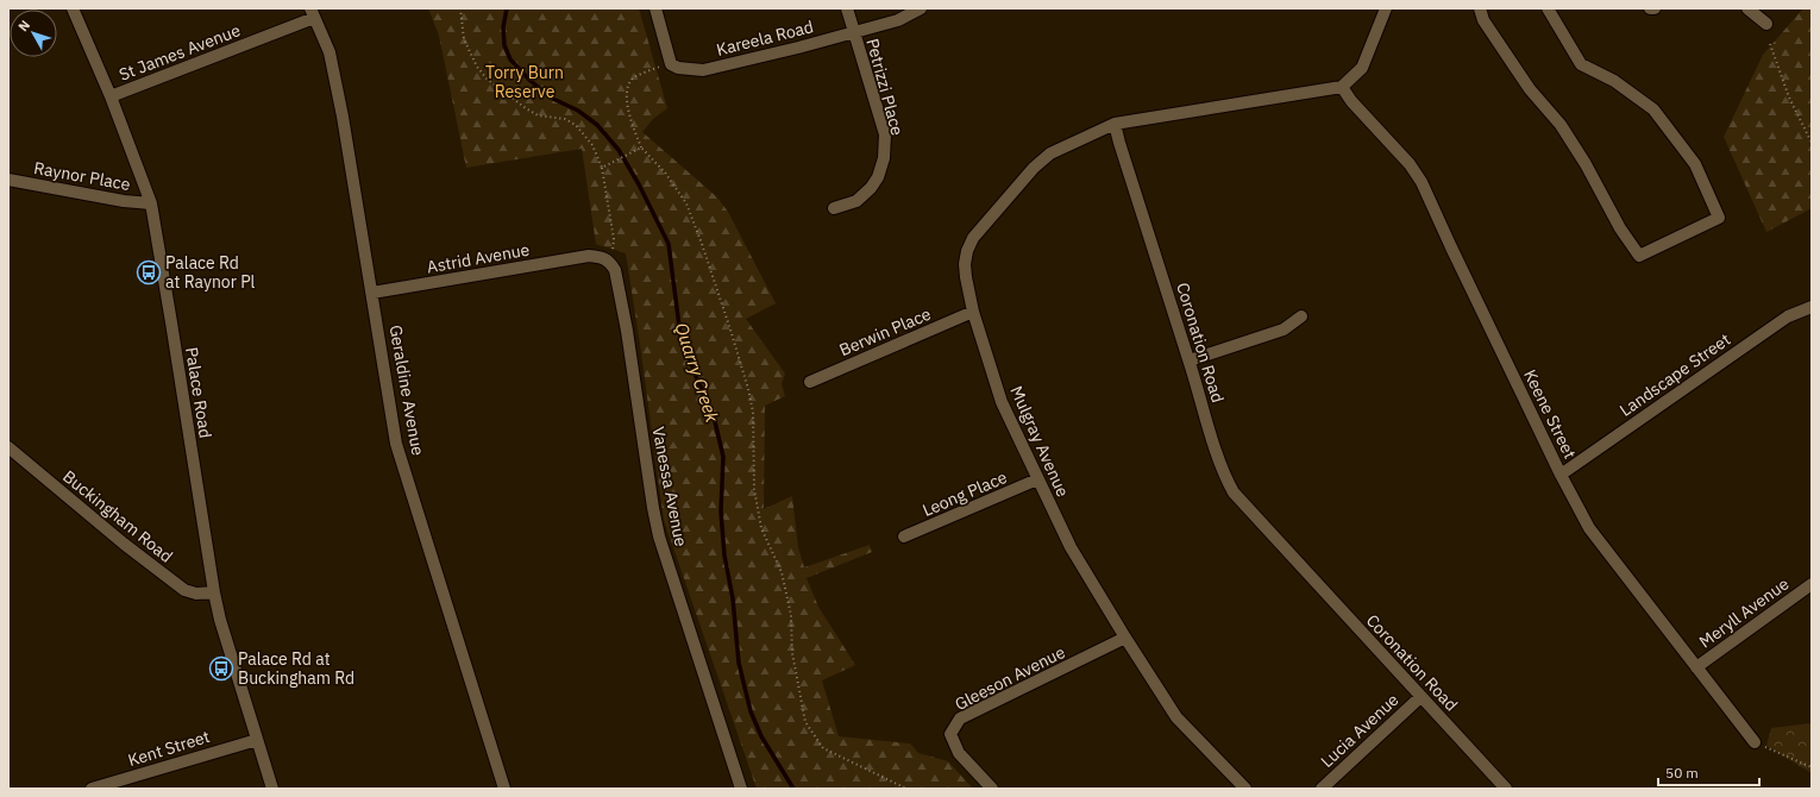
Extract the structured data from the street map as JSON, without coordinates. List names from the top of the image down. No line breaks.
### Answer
{"streets":{"street":["Kareela Road","St James Avenue","Petrizzi Place","Raynor Place","Astrid Avenue","Berwin Place","Coronation Road","Landscape Street","Geraldine Avenue","Palace Road","Keene Street","Mulgray Avenue","Vanessa Avenue","Leong Place","Buckingham Road","Meryll Avenue","Gleeson Avenue","Lucia Avenue","Kent Street"]},"crossings":[["Kareela Road","Petrizzi Place"],["St James Avenue","Geraldine Avenue"],["St James Avenue","Palace Road"],["Raynor Place","Palace Road"],["Astrid Avenue","Geraldine Avenue"],["Astrid Avenue","Vanessa Avenue"],["Berwin Place","Mulgray Avenue"],["Coronation Road","Mulgray Avenue"],["Coronation Road","Lucia Avenue"],["Landscape Street","Keene Street"],["Palace Road","Buckingham Road"],["Palace Road","Kent Street"],["Keene Street","Meryll Avenue"],["Mulgray Avenue","Leong Place"],["Mulgray Avenue","Gleeson Avenue"]],"water":["Quarry Creek"],"parks":["Torry Burn Reserve"],"places":{"bus stop":["Palace Rd at Raynor Pl","Palace Rd at Buckingham Rd"]},"scale_bar":"50 m","north":"top left"}
